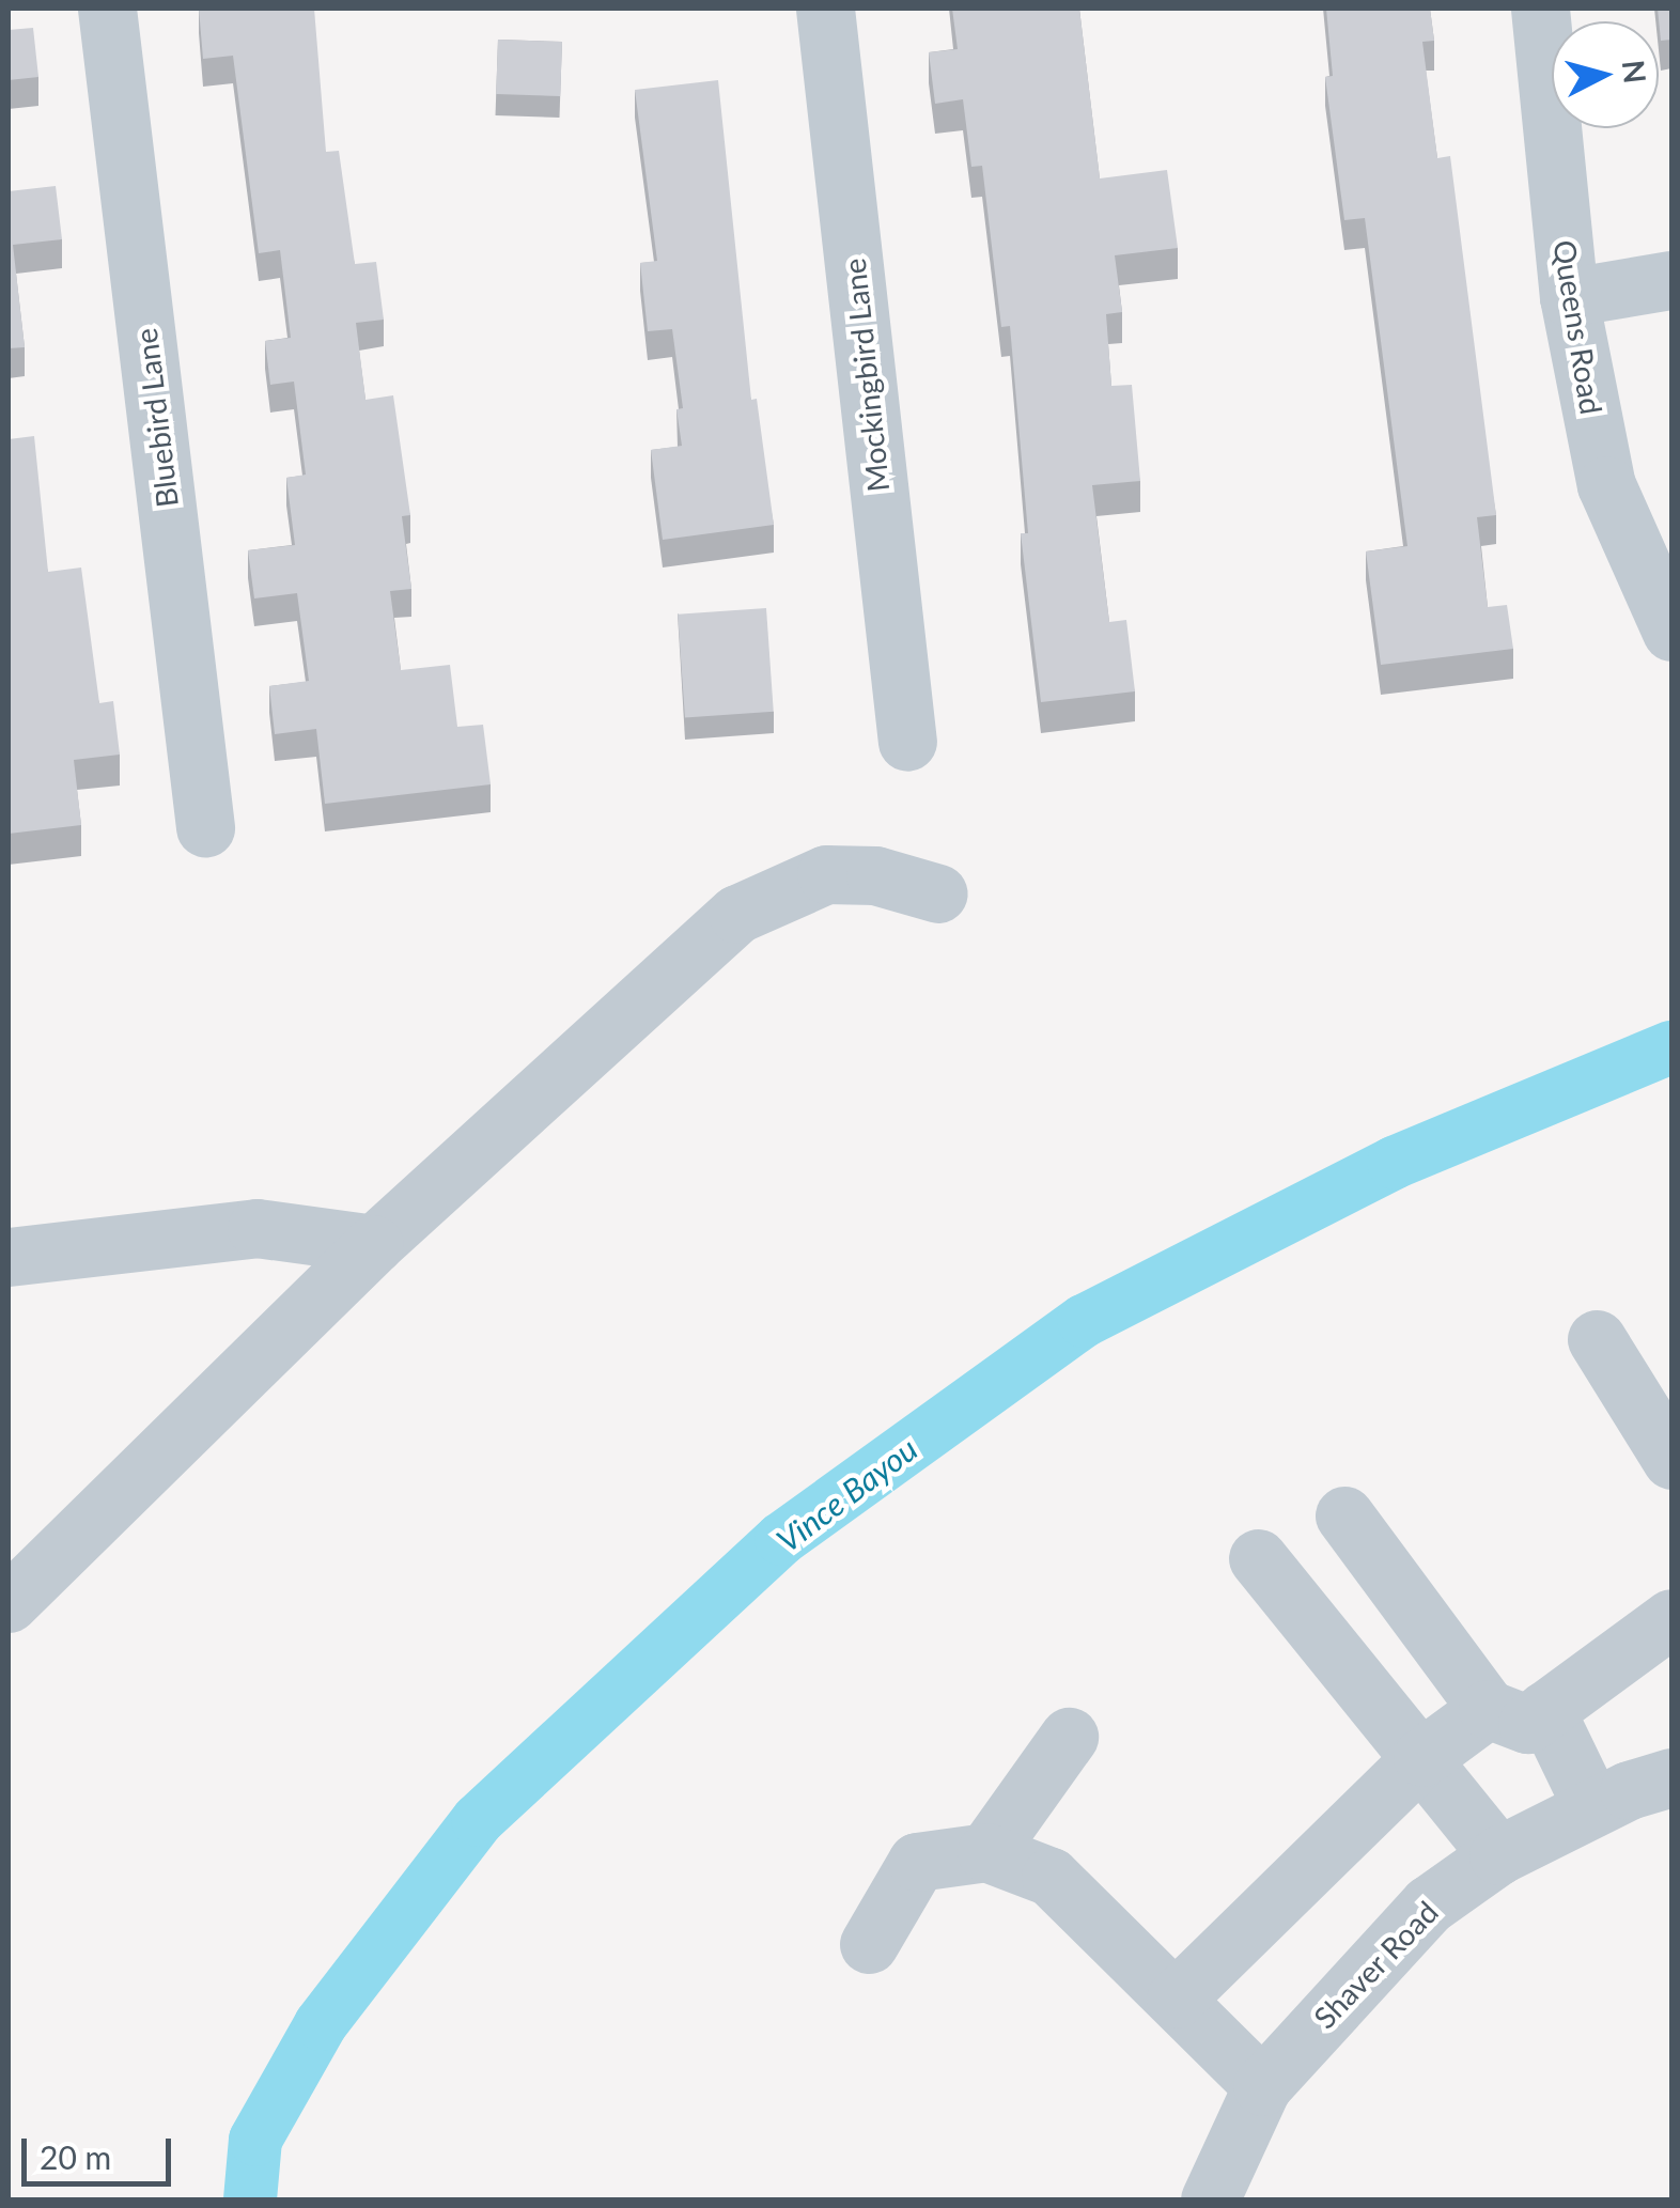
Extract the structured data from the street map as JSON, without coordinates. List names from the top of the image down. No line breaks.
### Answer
{"streets":{"street":["Queens Road","Mockingbird Lane","Bluebird Lane","Shaver Road"]},"water":["Vince Bayou"],"scale_bar":"20 m","north":"right"}
